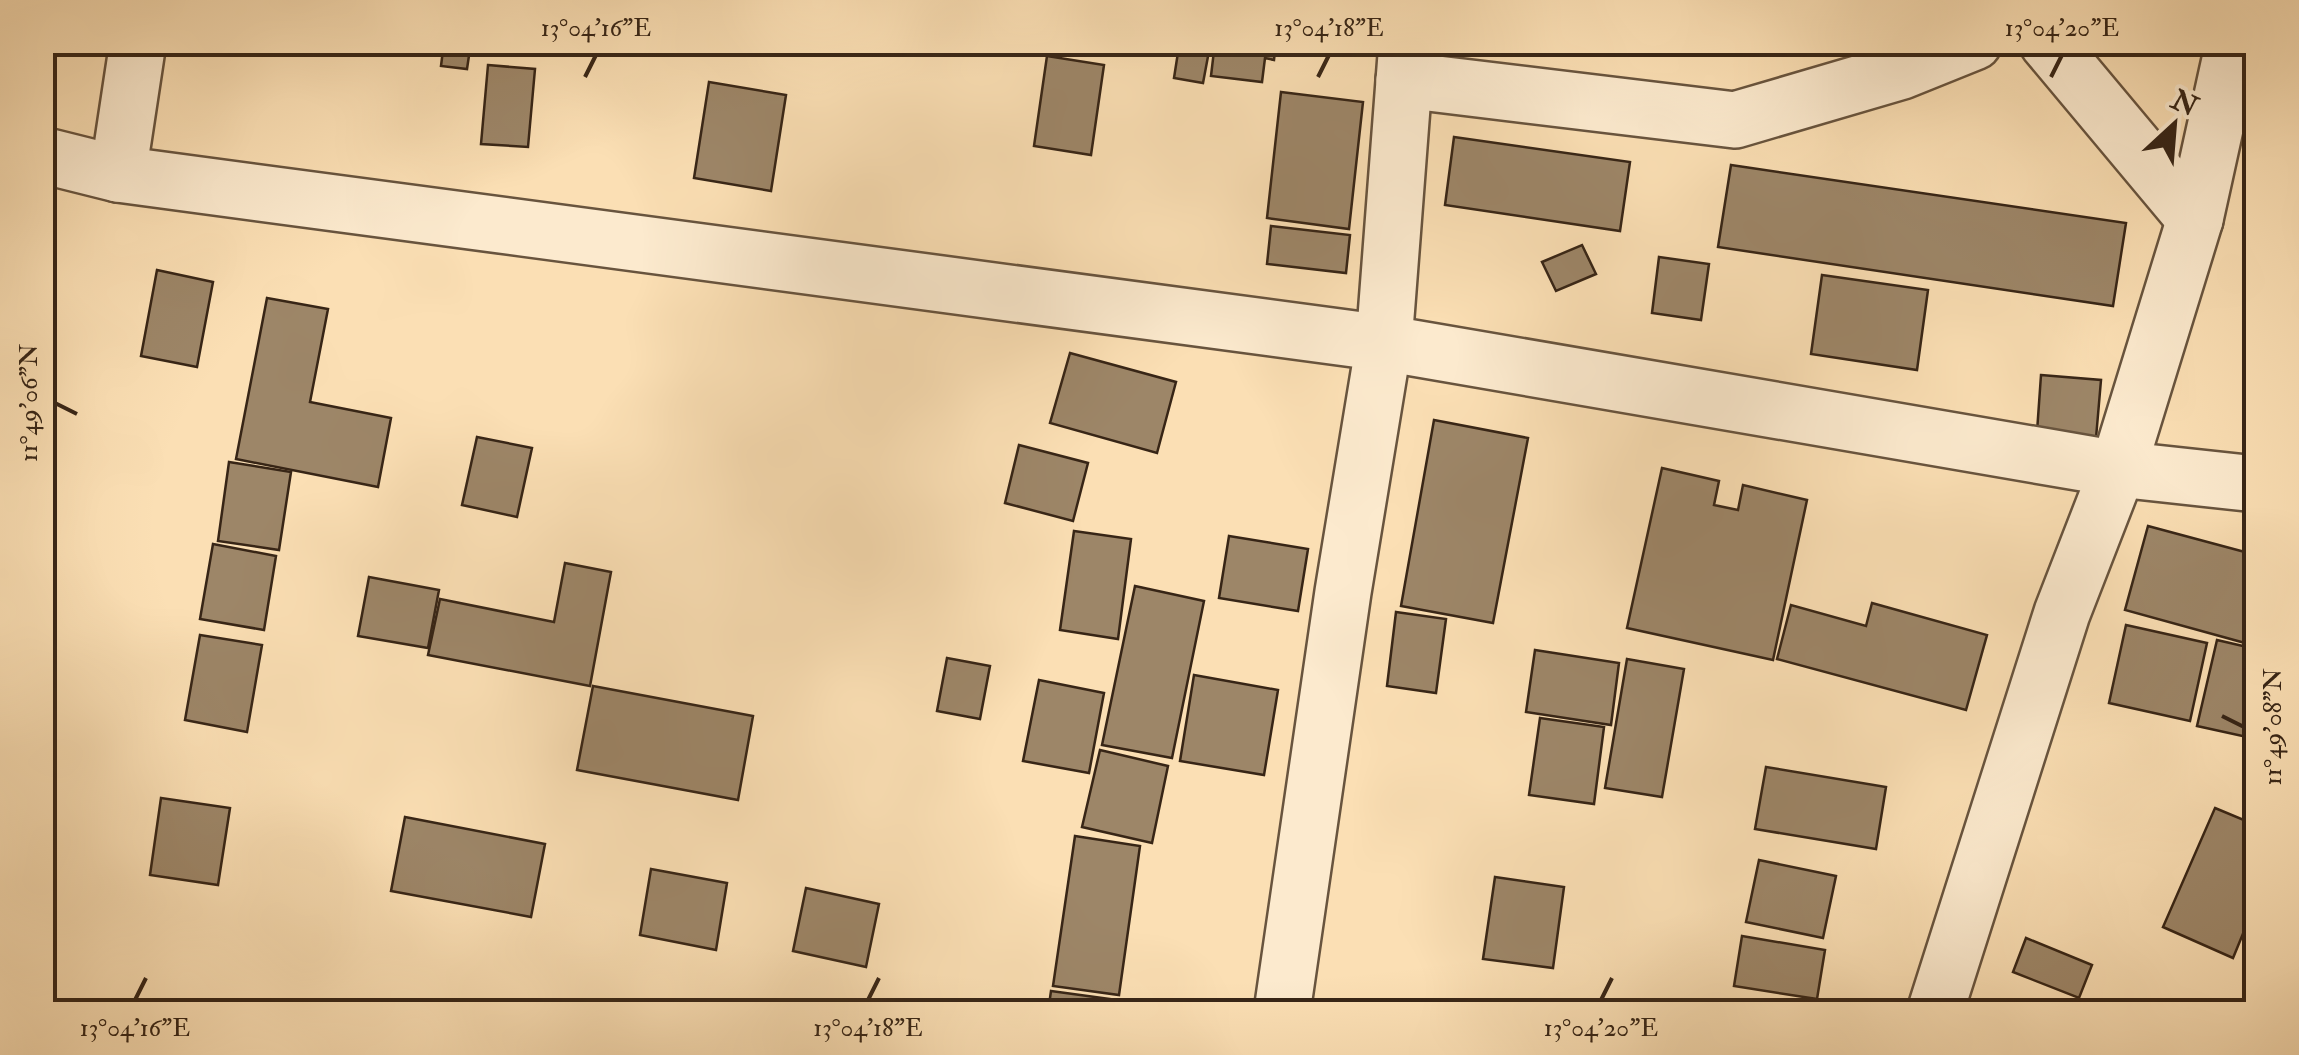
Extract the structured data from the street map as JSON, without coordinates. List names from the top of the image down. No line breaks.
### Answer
{"north":"top right","coordinates":["13°04'16\"E","13°04'18\"E","13°04'20\"E","11°49'06\"N","11°49'08\"N"]}
